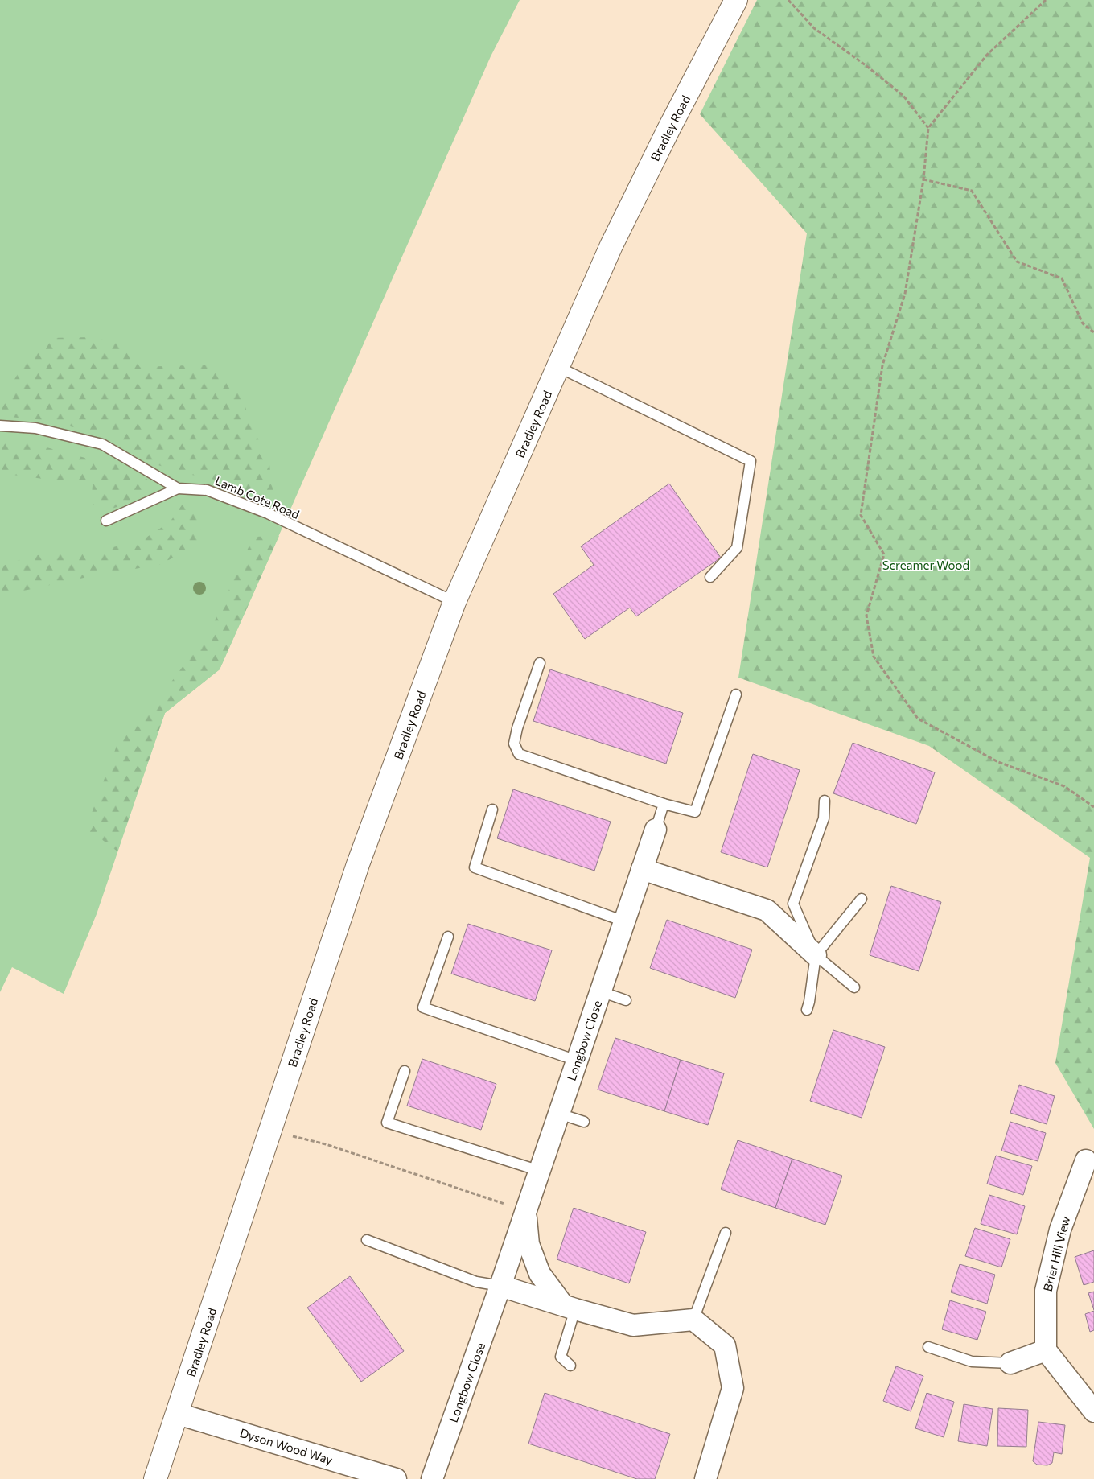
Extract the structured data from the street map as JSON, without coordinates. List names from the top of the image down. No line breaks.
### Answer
{"streets":{"main road":["Bradley Road"],"street":["Longbow Close","Brier Hill View","Dyson Wood Way"],"lane":["Lamb Cote Road"]},"crossings":[["Bradley Road","Lamb Cote Road"],["Bradley Road","Dyson Wood Way"]],"parks":["Screamer Wood"]}
